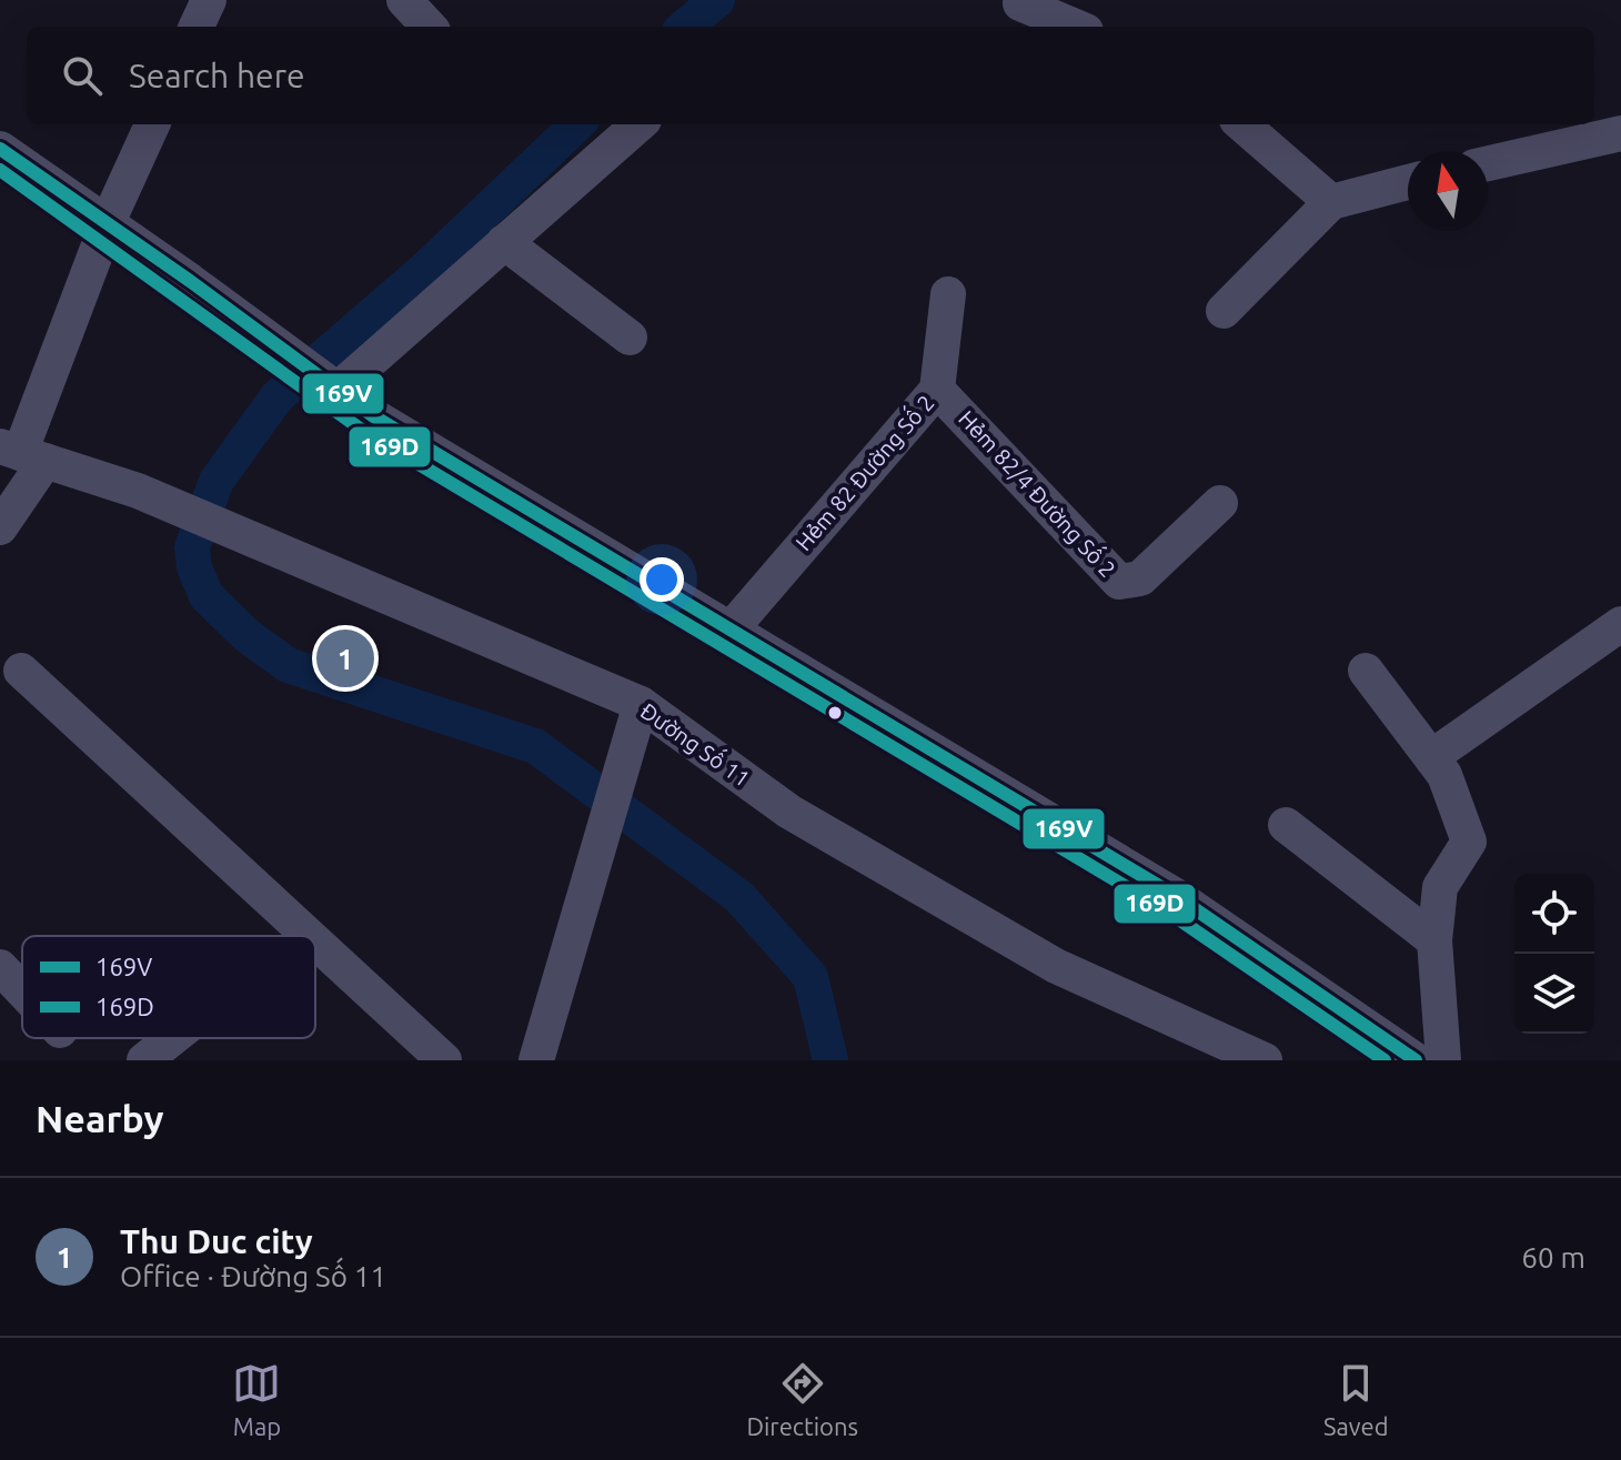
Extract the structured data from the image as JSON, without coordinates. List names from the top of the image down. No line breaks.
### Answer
{"streets":{"street":["Hẻm 82 Đường Số 2","Hẻm 82/4 Đường Số 2","Đường Số 11"]},"crossings":[["Hẻm 82 Đường Số 2","Hẻm 82/4 Đường Số 2"]],"lines":["transit line 169V","transit line 169D"],"legend":["169V","169D"],"north":"top","page":{"search":"Search here","pins":"1","heading":"Nearby","list":[{"mark":"1","name":"Thu Duc city","note":"Office · Đường Số 11","value":"60 m"}],"nav":["Map","Directions","Saved"]}}
